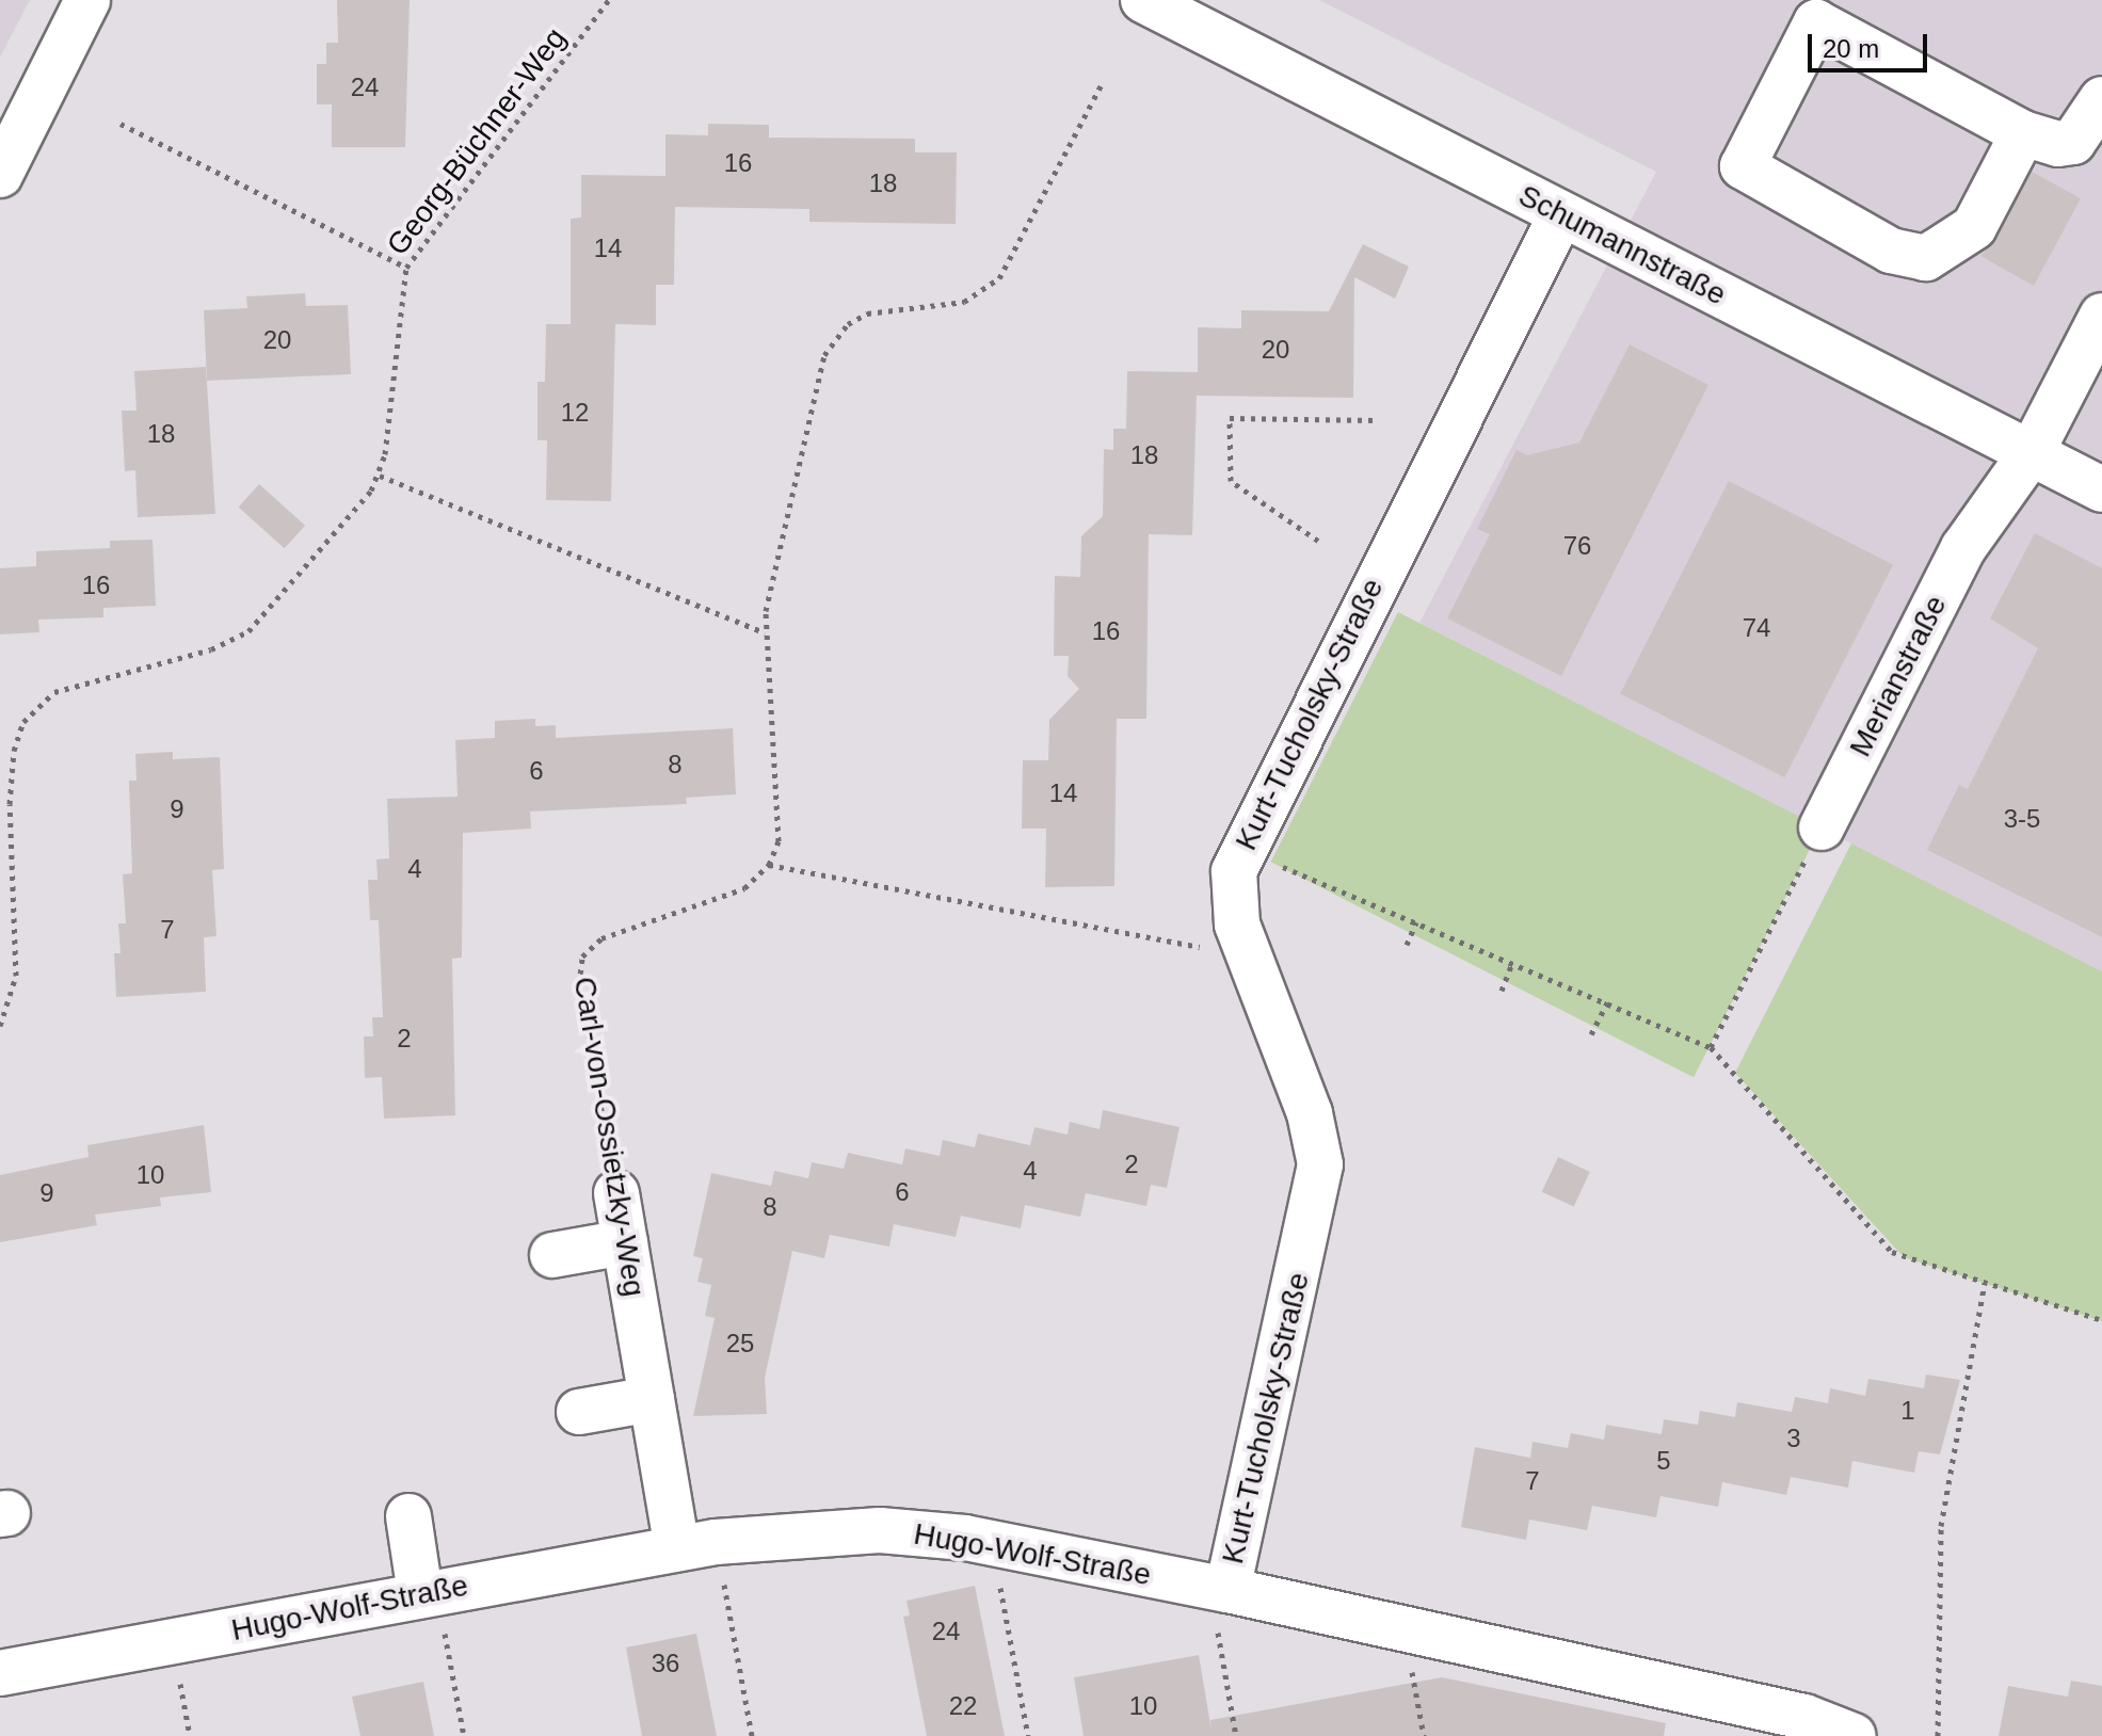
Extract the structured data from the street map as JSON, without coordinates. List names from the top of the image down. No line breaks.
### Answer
{"streets":{"street":["Schumannstraße","Merianstraße","Kurt-Tucholsky-Straße","Carl-von-Ossietzky-Weg","Hugo-Wolf-Straße"],"path":["Georg-Büchner-Weg"]},"crossings":[["Schumannstraße","Merianstraße"],["Schumannstraße","Kurt-Tucholsky-Straße"],["Kurt-Tucholsky-Straße","Hugo-Wolf-Straße"],["Carl-von-Ossietzky-Weg","Hugo-Wolf-Straße"]],"house_numbers":["24","16","18","14","20","20","12","18","18","76","16","74","16","8","6","14","9","3-5","4","7","2","2","4","10","6","9","8","25","1","3","5","7","24","36","22","10"],"scale_bar":"20 m"}
